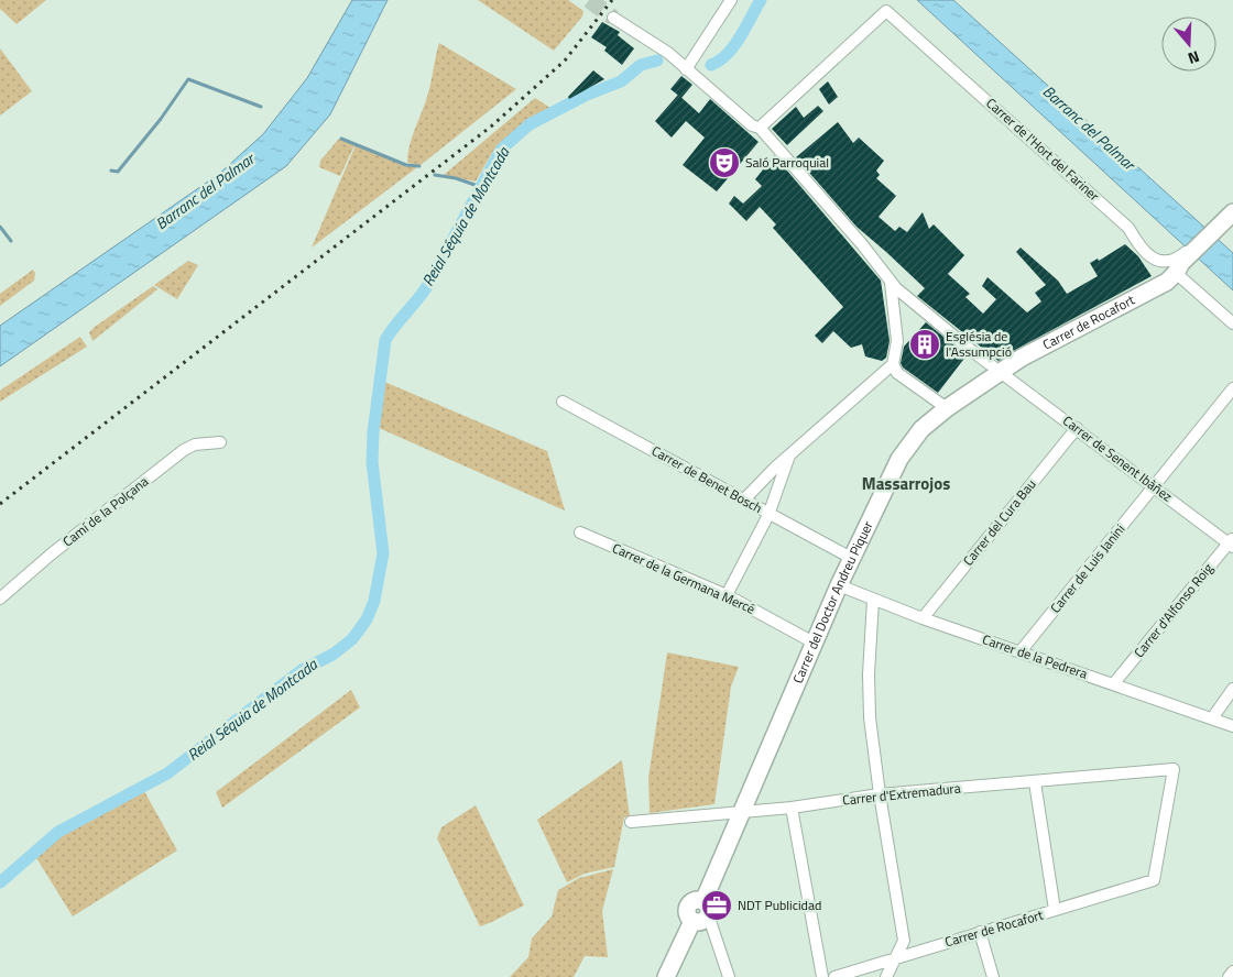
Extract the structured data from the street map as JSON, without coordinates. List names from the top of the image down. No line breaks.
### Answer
{"streets":{"street":["Carrer de l'Hort del Fariner","Carrer de Rocafort","Carrer de Senent Ibàñez","Carrer de Benet Bosch","Camí de la Polçana","Carrer del Cura Bau","Carrer de Luis Janini","Carrer de la Germana Mercé","Carrer del Doctor Andreu Piquer","Carrer d'Alfonso Roig","Carrer de la Pedrera","Carrer d'Extremadura"]},"crossings":[["Carrer de l'Hort del Fariner","Carrer de Rocafort"],["Carrer de l'Hort del Fariner","Carrer de Senent Ibàñez"],["Carrer de Rocafort","Carrer de Senent Ibàñez"],["Carrer de Rocafort","Carrer del Doctor Andreu Piquer"],["Carrer de Rocafort","Carrer d'Extremadura"],["Carrer de Senent Ibàñez","Carrer del Cura Bau"],["Carrer de Senent Ibàñez","Carrer de Luis Janini"],["Carrer de Senent Ibàñez","Carrer d'Alfonso Roig"],["Carrer de Benet Bosch","Carrer del Doctor Andreu Piquer"],["Carrer del Cura Bau","Carrer de la Pedrera"],["Carrer de Luis Janini","Carrer de la Pedrera"],["Carrer de la Germana Mercé","Carrer del Doctor Andreu Piquer"],["Carrer del Doctor Andreu Piquer","Carrer de la Pedrera"],["Carrer del Doctor Andreu Piquer","Carrer d'Extremadura"],["Carrer d'Alfonso Roig","Carrer de la Pedrera"]],"districts":["Massarrojos"],"water":["Barranc del Palmar","Reial Séquia de Montcada"],"places":{"theatre":["Saló Parroquial"],"building":["Església de l'Assumpció"],"office":["NDT Publicidad"]},"north":"bottom"}
